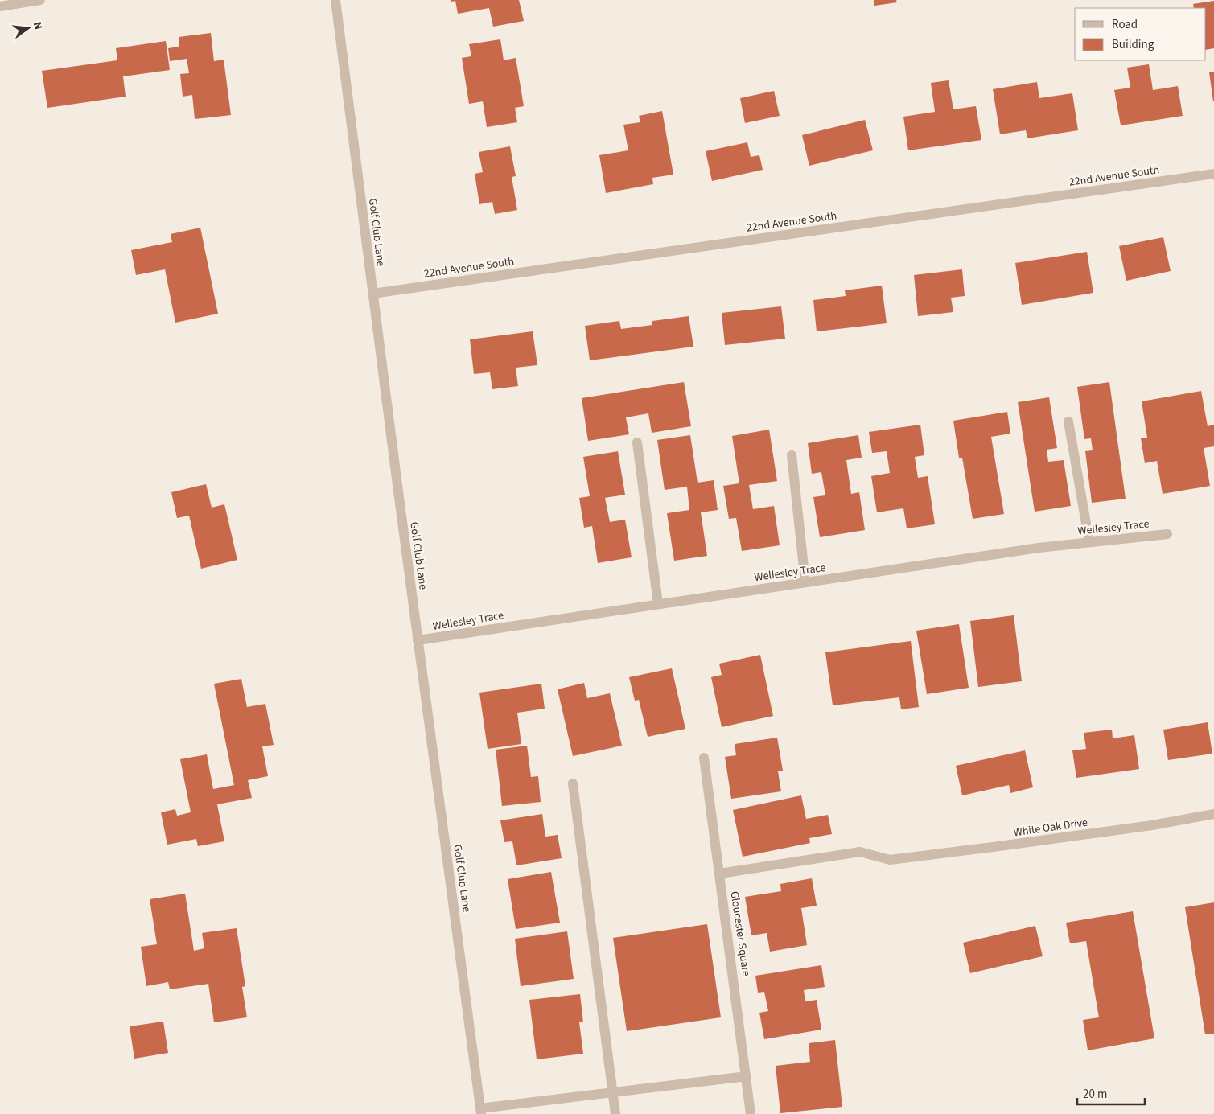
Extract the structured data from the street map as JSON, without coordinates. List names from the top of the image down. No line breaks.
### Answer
{"streets":{"street":["22nd Avenue South","Golf Club Lane","Wellesley Trace","White Oak Drive","Gloucester Square"]},"crossings":[["22nd Avenue South","Golf Club Lane"],["Golf Club Lane","Wellesley Trace"],["White Oak Drive","Gloucester Square"]],"legend":["Road","Building"],"scale_bar":"20 m","north":"right"}
